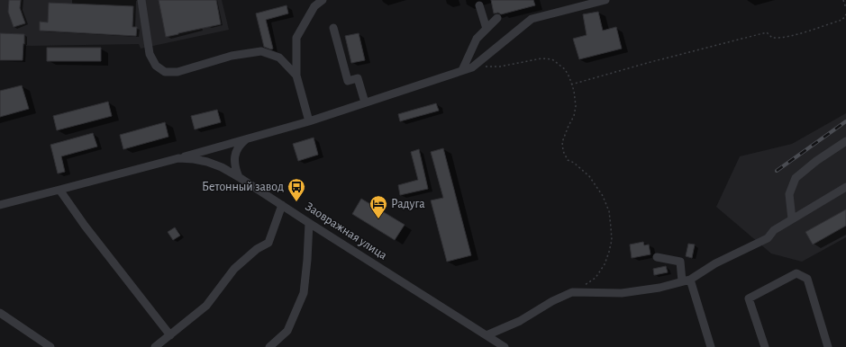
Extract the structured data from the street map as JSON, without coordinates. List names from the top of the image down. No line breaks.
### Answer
{"streets":{"street":["Заовражная улица"]},"places":{"bus stop":["Бетонный завод"],"hotel":["Радуга"]}}
